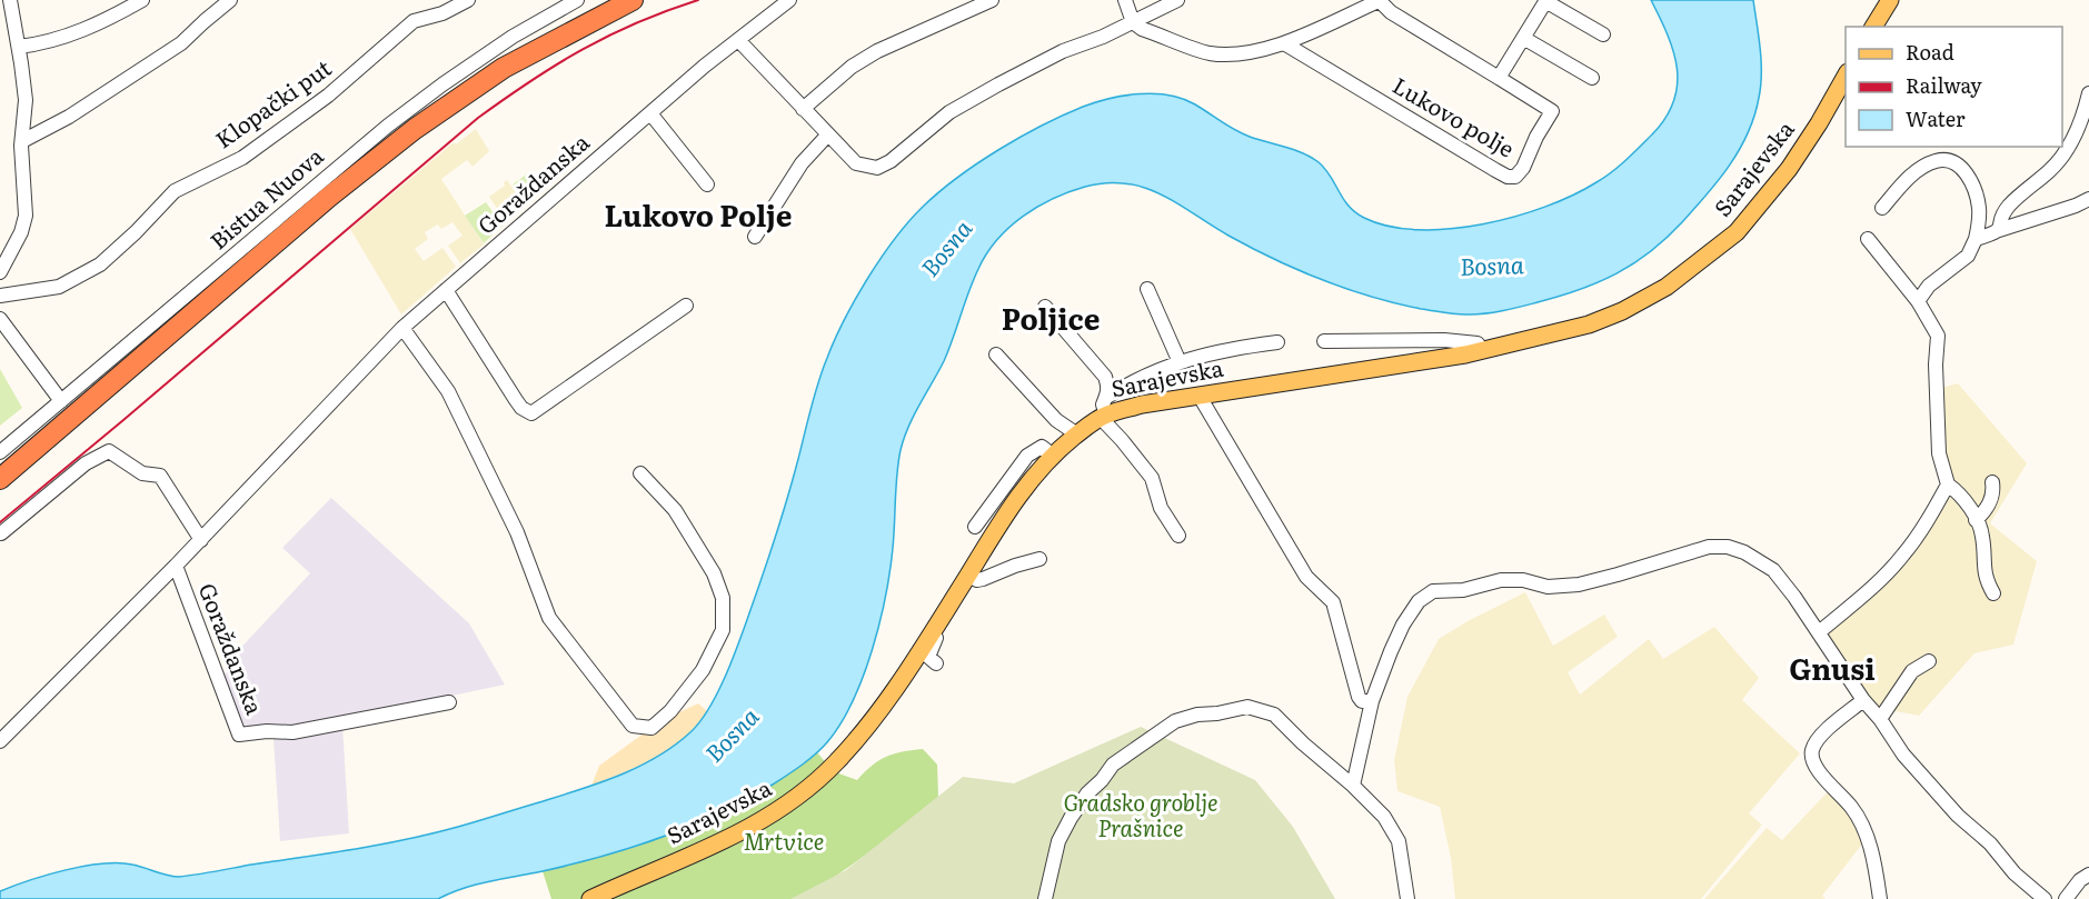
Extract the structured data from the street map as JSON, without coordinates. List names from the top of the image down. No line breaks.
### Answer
{"streets":{"main road":["Sarajevska"],"street":["Klopački put","Lukovo polje","Goraždanska","Bistua Nuova"]},"districts":["Lukovo Polje","Poljice","Gnusi"],"water":["Bosna"],"parks":["Gradsko groblje Prašnice","Mrtvice"],"legend":["Road","Railway","Water"]}
